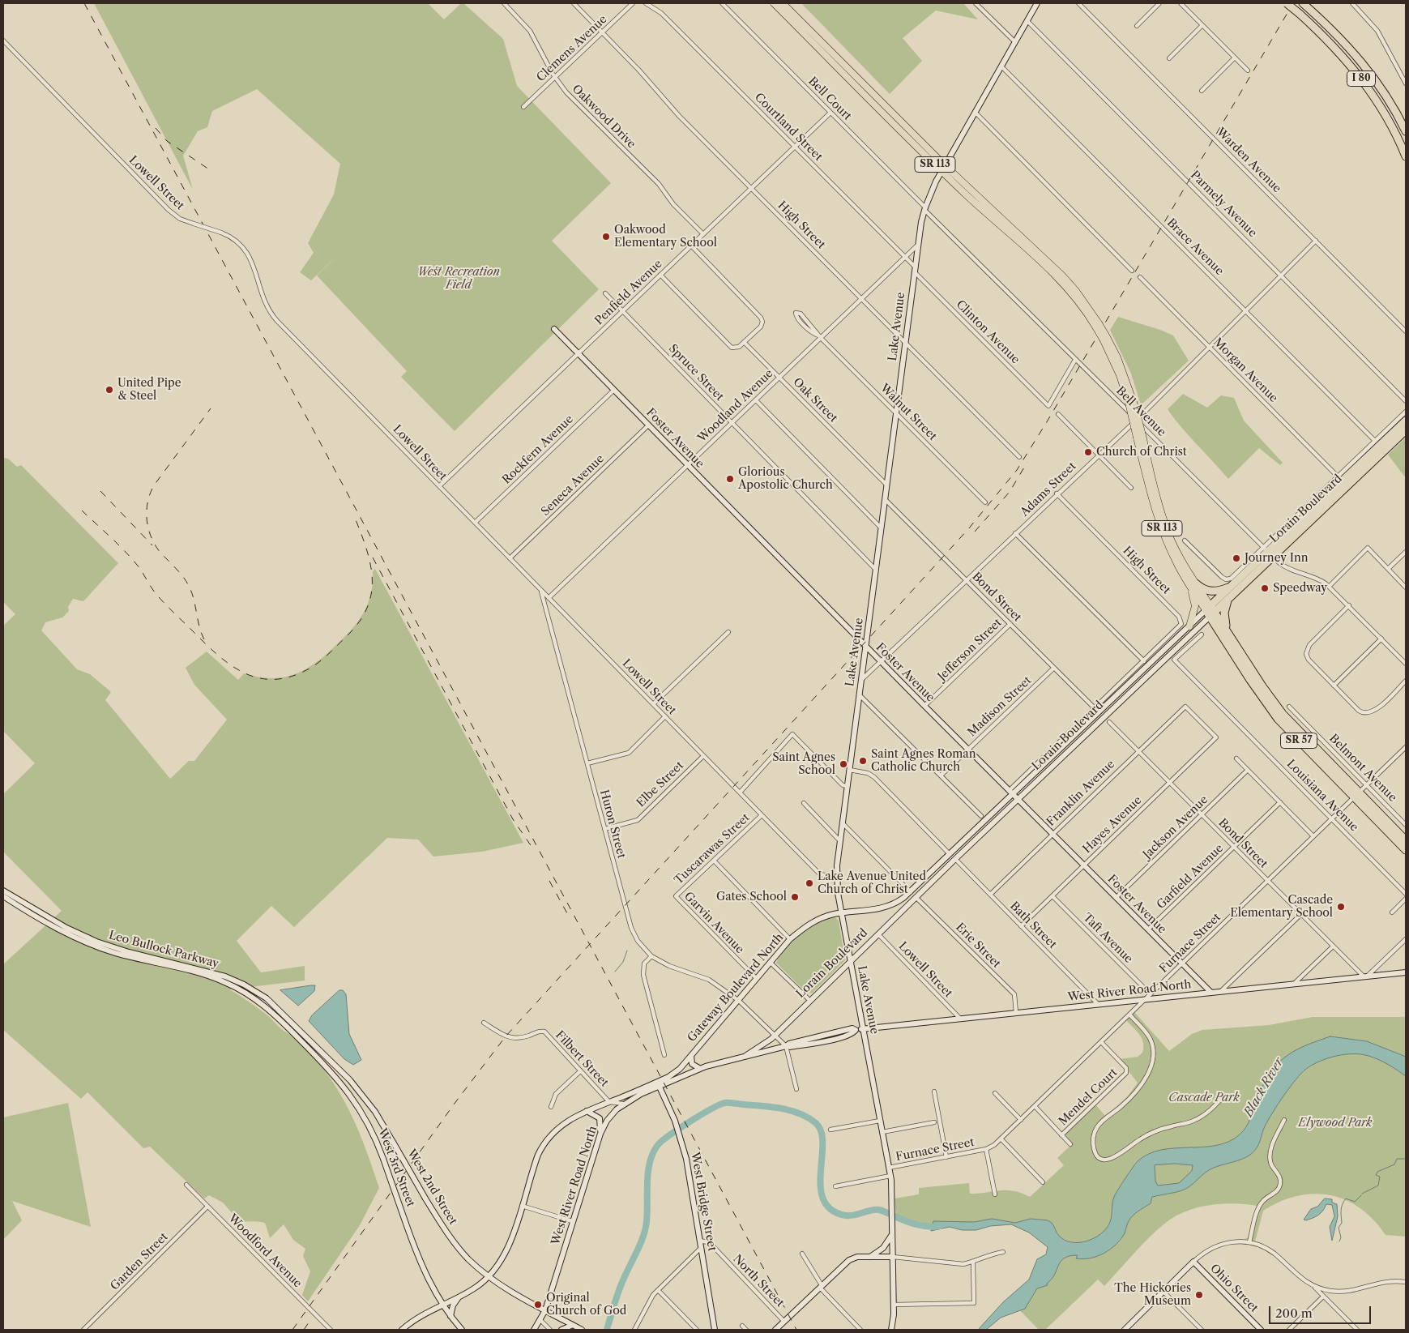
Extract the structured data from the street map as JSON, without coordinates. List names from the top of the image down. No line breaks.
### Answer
{"streets":{"highway":["I 80","SR 113","Lorain Boulevard","SR 57"],"street":["Clemens Avenue","Bell Court","Oakwood Drive","Courtland Street","Warden Avenue","Lowell Street","Parmely Avenue","High Street","Brace Avenue","Penfield Avenue","Lake Avenue","Clinton Avenue","Morgan Avenue","Spruce Street","Oak Street","Woodland Avenue","Bell Avenue","Walnut Street","Foster Avenue","Rockfern Avenue","Seneca Avenue","Adams Street","Bond Street","Jefferson Street","Madison Street","Belmont Avenue","Elbe Street","Franklin Avenue","Louisiana Avenue","Huron Street","Hayes Avenue","Jackson Avenue","Tuscarawas Street","Garfield Avenue","Garvin Avenue","Bath Street","Taft Avenue","Furnace Street","Erie Street","Leo Bullock Parkway","Gateway Boulevard North","West River Road North","Filbert Street","Mendel Court","West 3rd Street","West 2nd Street","West Bridge Street","Woodford Avenue","Garden Street","North Street","Ohio Street"]},"crossings":[["Clemens Avenue","Oakwood Drive"],["Clemens Avenue","High Street"],["Bell Court","Penfield Avenue"],["Bell Court","Lake Avenue"],["Bell Court","Bell Avenue"],["Oakwood Drive","Penfield Avenue"],["Courtland Street","Penfield Avenue"],["Courtland Street","Lake Avenue"],["Courtland Street","Clinton Avenue"],["Courtland Street","Woodland Avenue"],["Warden Avenue","Adams Street"],["SR 113","Lake Avenue"],["SR 113","Lorain Boulevard"],["SR 113","SR 57"],["Lowell Street","Penfield Avenue"],["Lowell Street","Lake Avenue"],["Lowell Street","Woodland Avenue"],["Lowell Street","Rockfern Avenue"],["Lowell Street","Seneca Avenue"],["Lowell Street","Lorain Boulevard"],["Lowell Street","Elbe Street"],["Lowell Street","Huron Street"],["Lowell Street","Tuscarawas Street"],["Lowell Street","West River Road North"],["Parmely Avenue","Lake Avenue"],["Parmely Avenue","Adams Street"],["High Street","Penfield Avenue"],["High Street","Lake Avenue"],["High Street","Woodland Avenue"],["High Street","Adams Street"],["High Street","Lorain Boulevard"],["Brace Avenue","Lake Avenue"],["Brace Avenue","Adams Street"],["Brace Avenue","Lorain Boulevard"],["Penfield Avenue","Spruce Street"],["Penfield Avenue","Foster Avenue"],["Lake Avenue","Clinton Avenue"],["Lake Avenue","Spruce Street"],["Lake Avenue","Oak Street"],["Lake Avenue","Woodland Avenue"],["Lake Avenue","Bell Avenue"],["Lake Avenue","Walnut Street"],["Lake Avenue","Foster Avenue"],["Lake Avenue","Adams Street"],["Lake Avenue","Lorain Boulevard"],["Lake Avenue","Bond Street"],["Lake Avenue","Furnace Street"],["Lake Avenue","Gateway Boulevard North"],["Lake Avenue","West River Road North"],["Clinton Avenue","Bell Avenue"],["Morgan Avenue","Adams Street"],["Morgan Avenue","Lorain Boulevard"],["Spruce Street","Woodland Avenue"],["Oak Street","Woodland Avenue"],["Woodland Avenue","Walnut Street"],["Woodland Avenue","Foster Avenue"],["Bell Avenue","Adams Street"],["Bell Avenue","Lorain Boulevard"],["Foster Avenue","Rockfern Avenue"],["Foster Avenue","Seneca Avenue"],["Foster Avenue","Adams Street"],["Foster Avenue","Lorain Boulevard"],["Foster Avenue","Jefferson Street"],["Foster Avenue","Madison Street"],["Foster Avenue","Franklin Avenue"],["Foster Avenue","Hayes Avenue"],["Foster Avenue","Jackson Avenue"],["Foster Avenue","Garfield Avenue"],["Foster Avenue","Furnace Street"],["Foster Avenue","West River Road North"],["Adams Street","Bond Street"],["Lorain Boulevard","Bond Street"],["Lorain Boulevard","SR 57"],["Lorain Boulevard","Huron Street"],["Lorain Boulevard","Bath Street"],["Lorain Boulevard","Erie Street"],["Lorain Boulevard","Gateway Boulevard North"],["Lorain Boulevard","West River Road North"],["Bond Street","Jefferson Street"],["Bond Street","Madison Street"],["Bond Street","Franklin Avenue"],["Bond Street","Hayes Avenue"],["Bond Street","Jackson Avenue"],["Bond Street","Garfield Avenue"],["Bond Street","Furnace Street"],["Bond Street","West River Road North"],["SR 57","Furnace Street"],["Belmont Avenue","Furnace Street"],["Elbe Street","Huron Street"],["Franklin Avenue","Hayes Avenue"],["Franklin Avenue","Bath Street"],["Louisiana Avenue","Furnace Street"],["Huron Street","Gateway Boulevard North"],["Huron Street","West River Road North"],["Hayes Avenue","Bath Street"],["Hayes Avenue","Taft Avenue"],["Tuscarawas Street","Garvin Avenue"],["Garvin Avenue","Gateway Boulevard North"],["Bath Street","West River Road North"],["Taft Avenue","Furnace Street"],["Furnace Street","West River Road North"],["Furnace Street","Mendel Court"],["Erie Street","West River Road North"],["Leo Bullock Parkway","West 3rd Street"],["Leo Bullock Parkway","West 2nd Street"],["Gateway Boulevard North","West River Road North"],["Gateway Boulevard North","Filbert Street"],["Gateway Boulevard North","West 3rd Street"],["Gateway Boulevard North","West 2nd Street"],["Gateway Boulevard North","West Bridge Street"],["West River Road North","Filbert Street"],["West River Road North","West 2nd Street"],["West River Road North","West Bridge Street"],["West Bridge Street","North Street"],["Woodford Avenue","Garden Street"]],"water":["Black River"],"parks":["West Recreation Field","Cascade Park","Elywood Park"],"places":["Oakwood Elementary School","United Pipe & Steel","Church of Christ","Glorious Apostolic Church","Journey Inn","Speedway","Saint Agnes Roman Catholic Church","Saint Agnes School","Lake Avenue United Church of Christ","Gates School","Cascade Elementary School","The Hickories Museum","Original Church of God"],"scale_bar":"200 m"}
